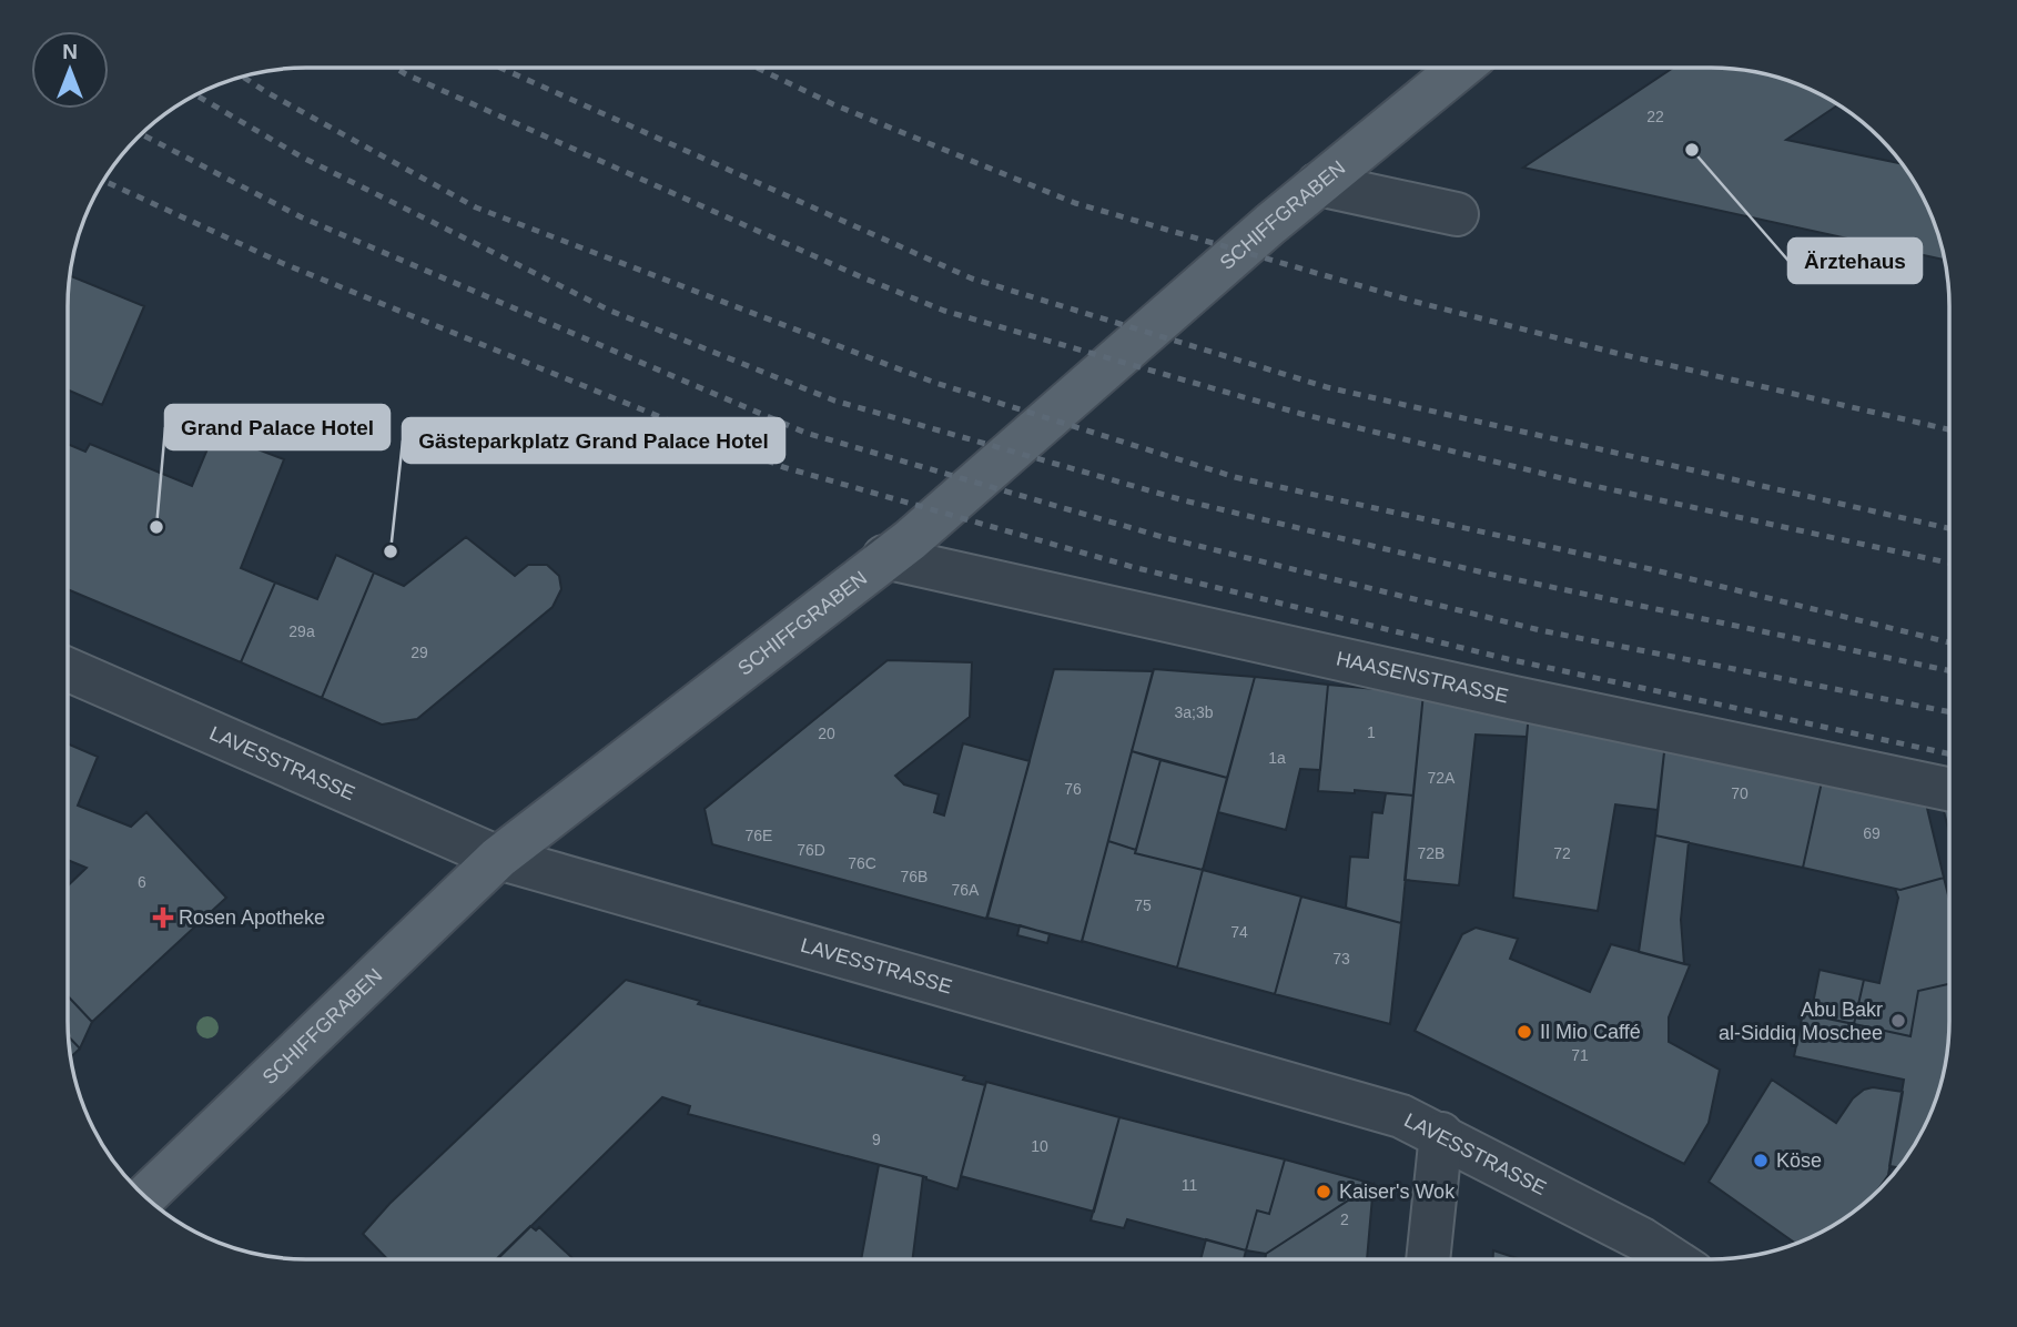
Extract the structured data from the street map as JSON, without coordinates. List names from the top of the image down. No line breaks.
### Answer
{"streets":{"main road":["SCHIFFGRABEN"],"street":["HAASENSTRASSE","LAVESSTRASSE"]},"crossings":[["SCHIFFGRABEN","HAASENSTRASSE"],["SCHIFFGRABEN","LAVESSTRASSE"]],"places":{"other":["Ärztehaus","Grand Palace Hotel","Gästeparkplatz Grand Palace Hotel","Abu Bakr al-Siddiq Moschee","Il Mio Caffé","Köse","Kaiser's Wok"],"health":["Rosen Apotheke"]},"house_numbers":["22","29a","29","3a;3b","1","20","1a","72A","76","70","69","76E","76D","72B","72","76C","76B","6","76A","75","74","73","71","9","10","11","2"],"north":"top"}
